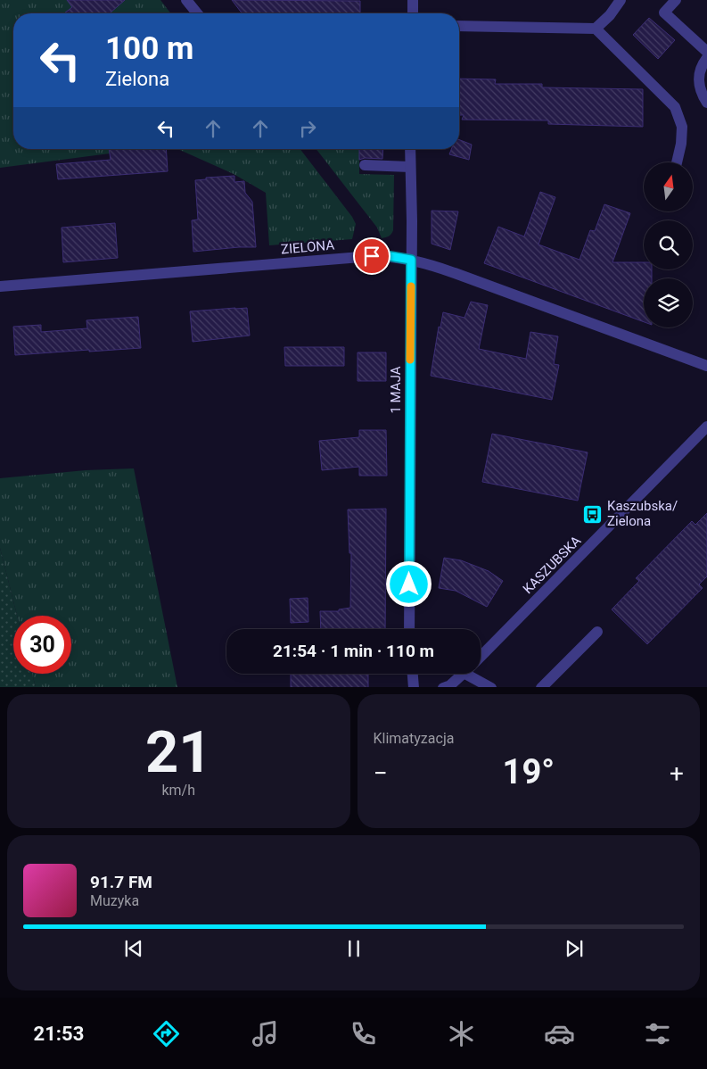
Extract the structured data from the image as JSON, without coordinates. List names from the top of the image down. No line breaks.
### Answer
{"streets":{"street":["ZIELONA","1 MAJA","KASZUBSKA"]},"crossings":[["ZIELONA","1 MAJA"]],"places":{"bus stop":["Kaszubska/ Zielona"]},"north":"top","page":{"turn":["100 m","Zielona"],"limit":"30","trip":"21:54 · 1 min · 110 m","tile":[["21","km/h"],"Klimatyzacja"],"heat":["−","19°","+"],"song":["91.7 FM","Muzyka"],"tabs":"21:53"}}
